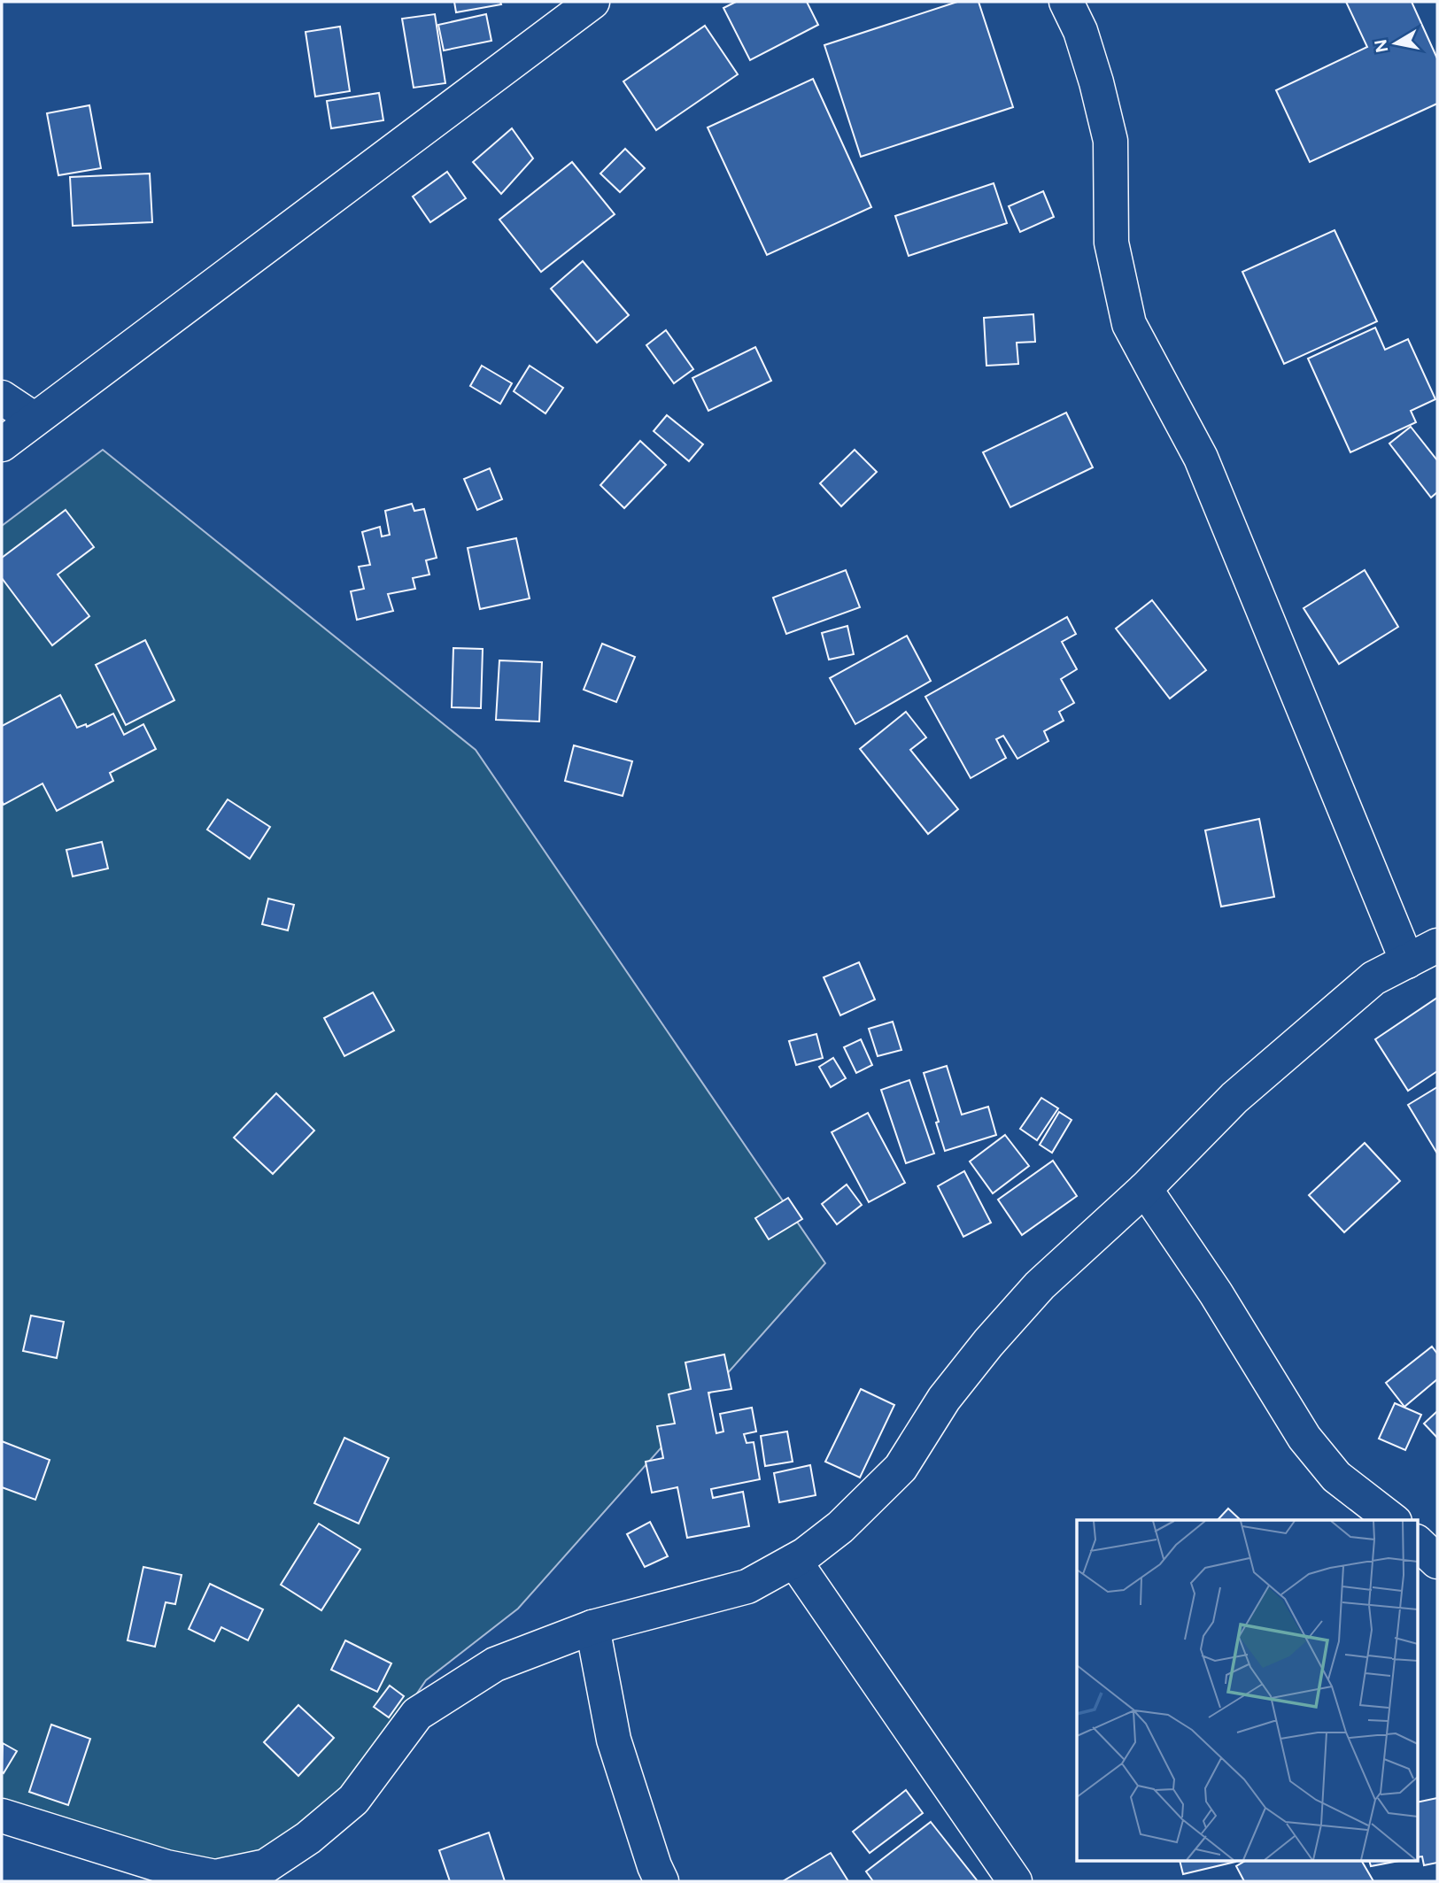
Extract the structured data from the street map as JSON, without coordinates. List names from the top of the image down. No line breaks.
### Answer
{"north":"left"}
